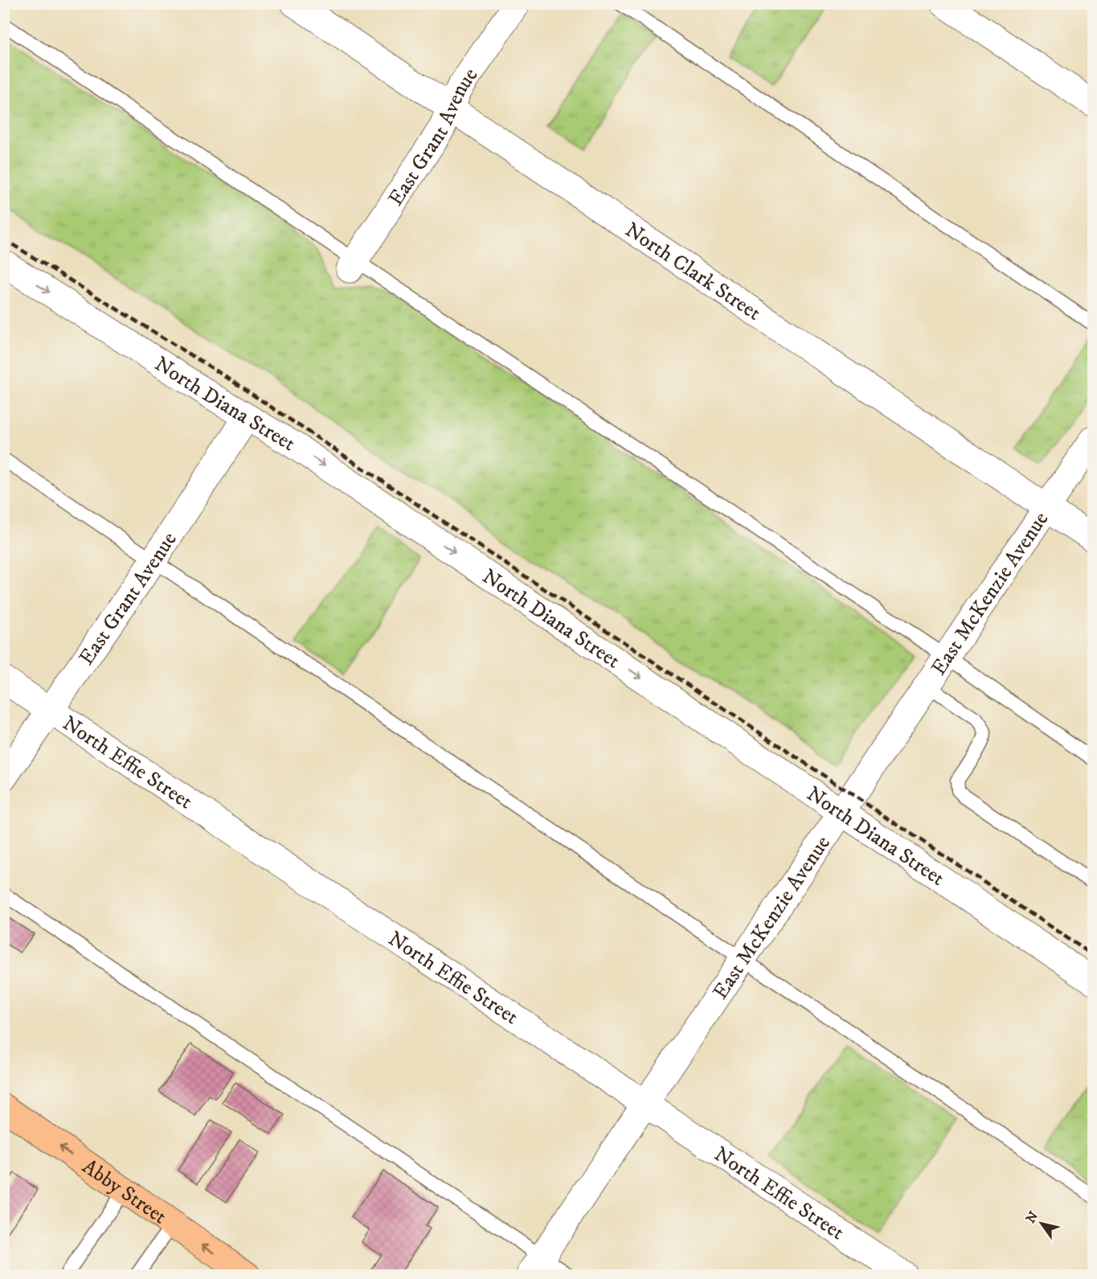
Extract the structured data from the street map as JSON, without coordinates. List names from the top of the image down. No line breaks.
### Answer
{"streets":{"main road":["Abby Street"],"street":["East Grant Avenue","North Clark Street","North Diana Street","East McKenzie Avenue","North Effie Street"]},"crossings":[["East Grant Avenue","North Clark Street"],["East Grant Avenue","North Diana Street"],["East Grant Avenue","North Effie Street"],["North Clark Street","East McKenzie Avenue"],["North Diana Street","East McKenzie Avenue"],["East McKenzie Avenue","North Effie Street"]],"one_way":["North Diana Street","Abby Street"],"north":"top left"}
